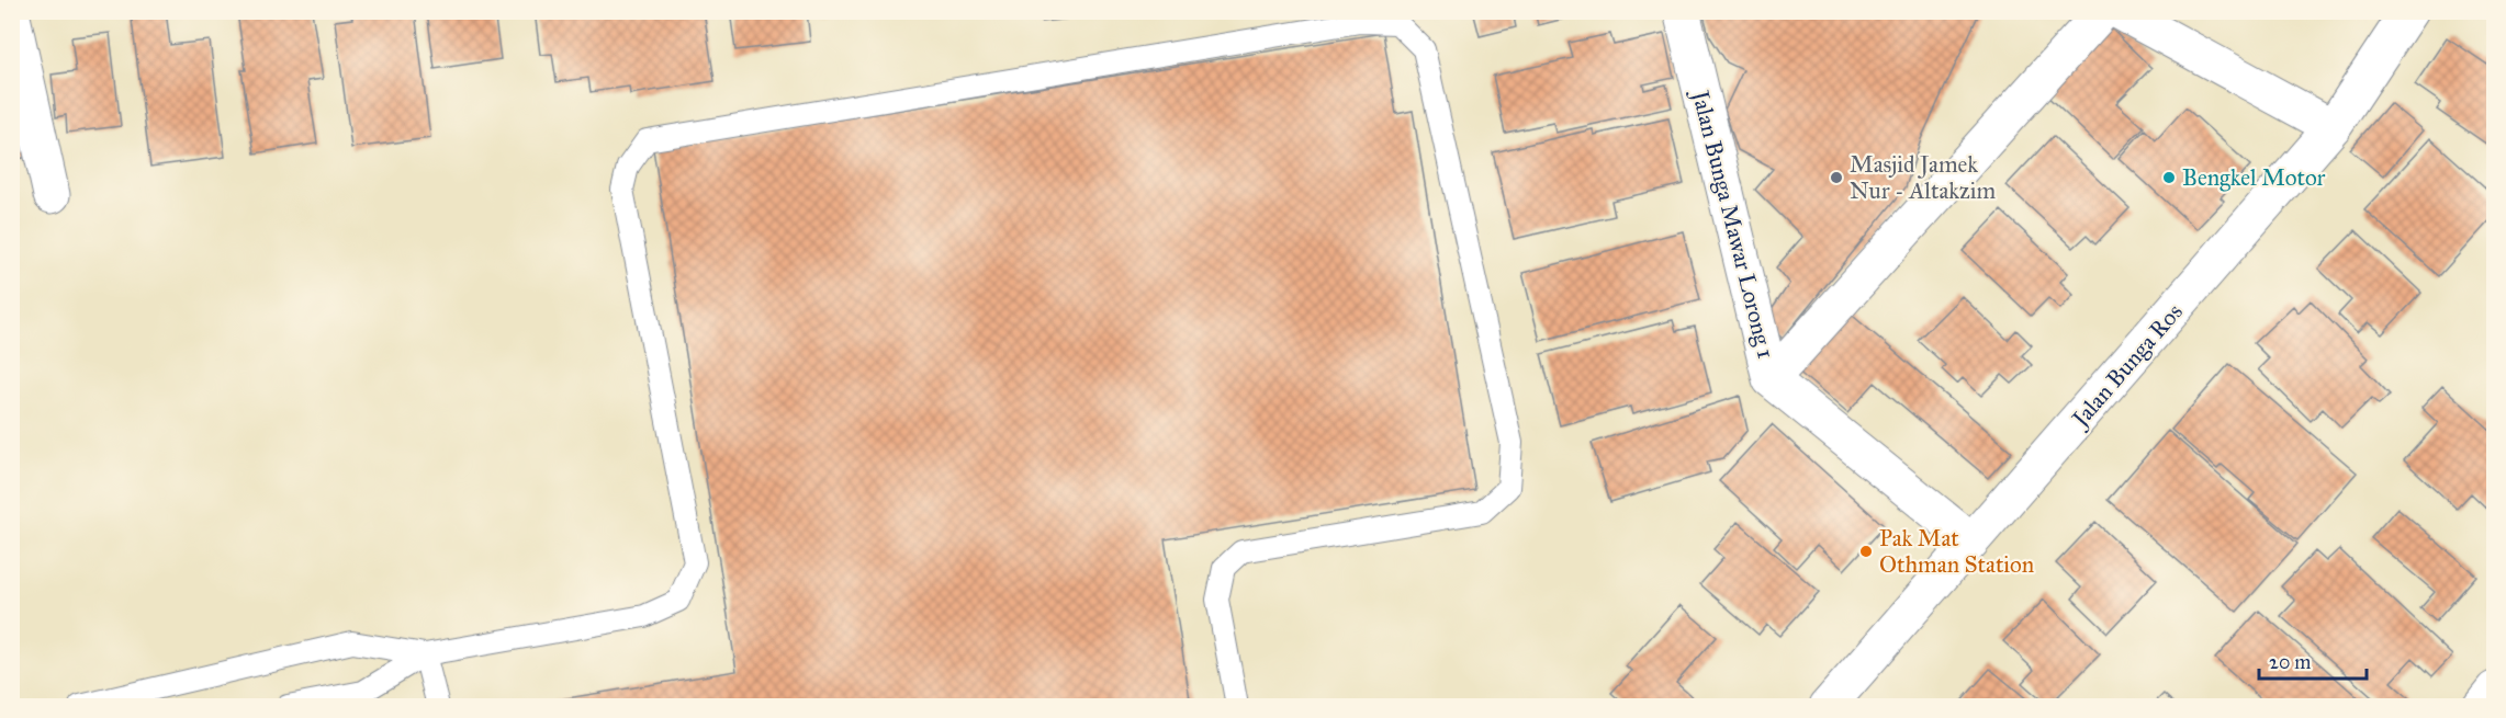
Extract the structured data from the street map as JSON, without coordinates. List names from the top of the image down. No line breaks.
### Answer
{"streets":{"street":["Jalan Bunga Mawar Lorong 1","Jalan Bunga Ros"]},"crossings":[["Jalan Bunga Mawar Lorong 1","Jalan Bunga Ros"]],"places":["Masjid Jamek Nur - Altakzim","Bengkel Motor","Pak Mat Othman Station"],"scale_bar":"20 m"}
